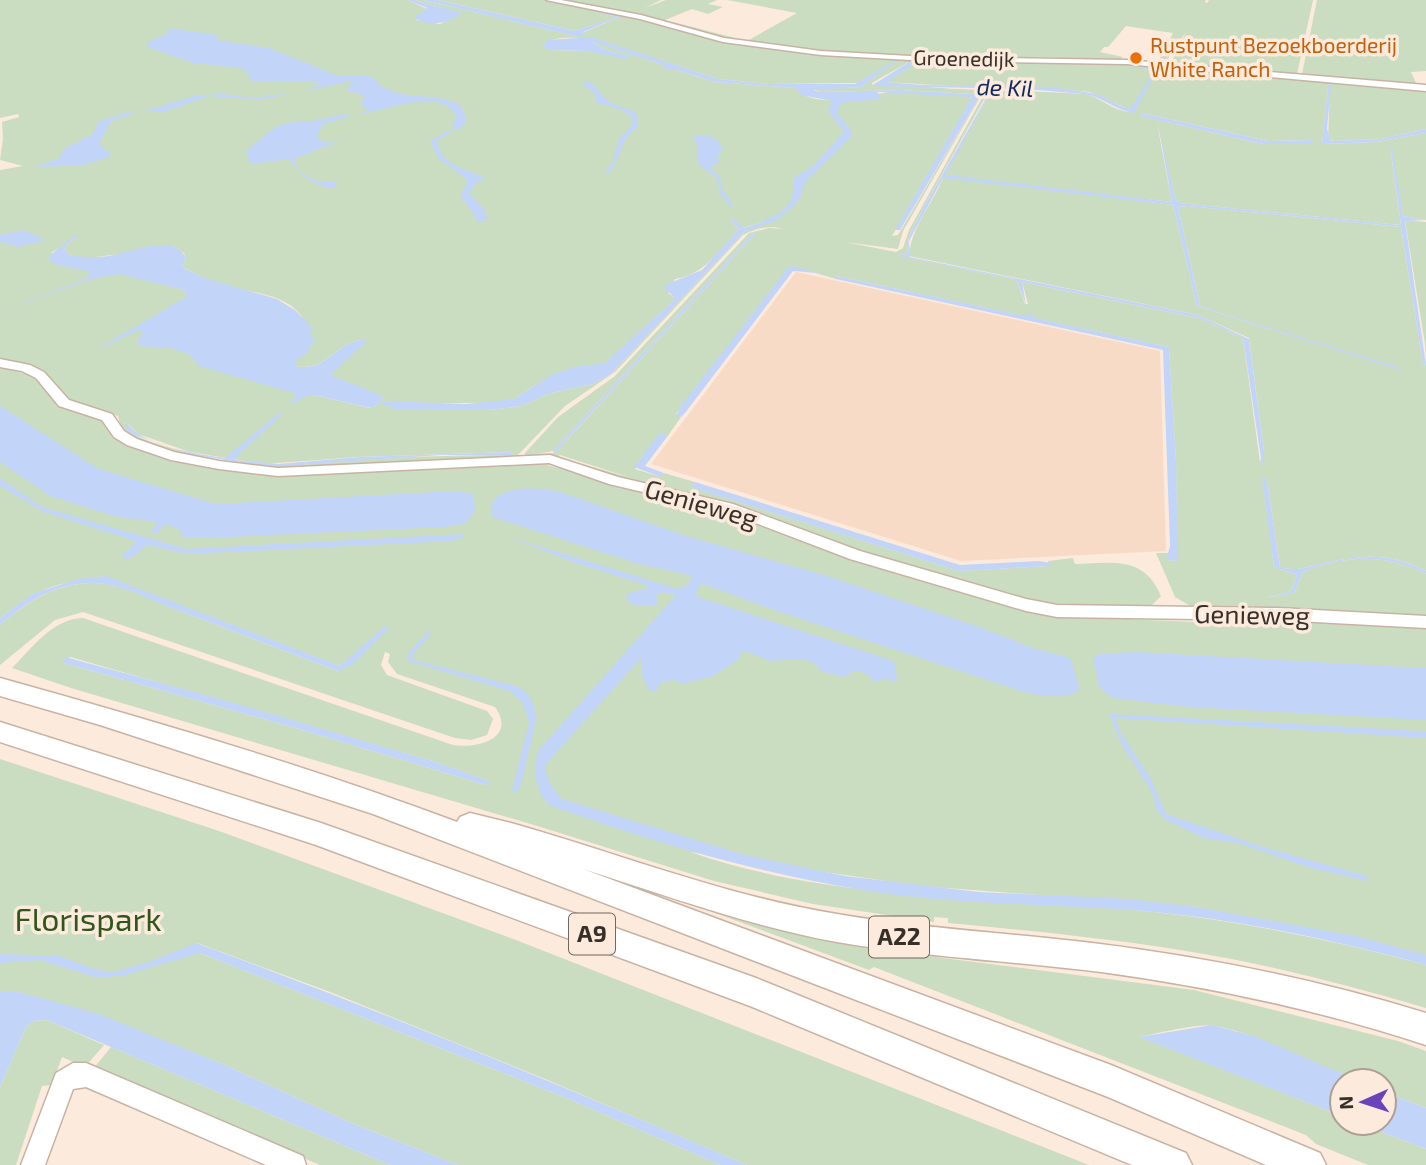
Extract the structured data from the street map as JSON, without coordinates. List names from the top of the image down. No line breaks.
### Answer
{"streets":{"highway":["A9","A22"],"street":["Groenedijk","Genieweg"]},"crossings":[["A9","A22"]],"water":["de Kil"],"parks":["Florispark"],"places":["Rustpunt Bezoekboerderij White Ranch"],"north":"left"}
